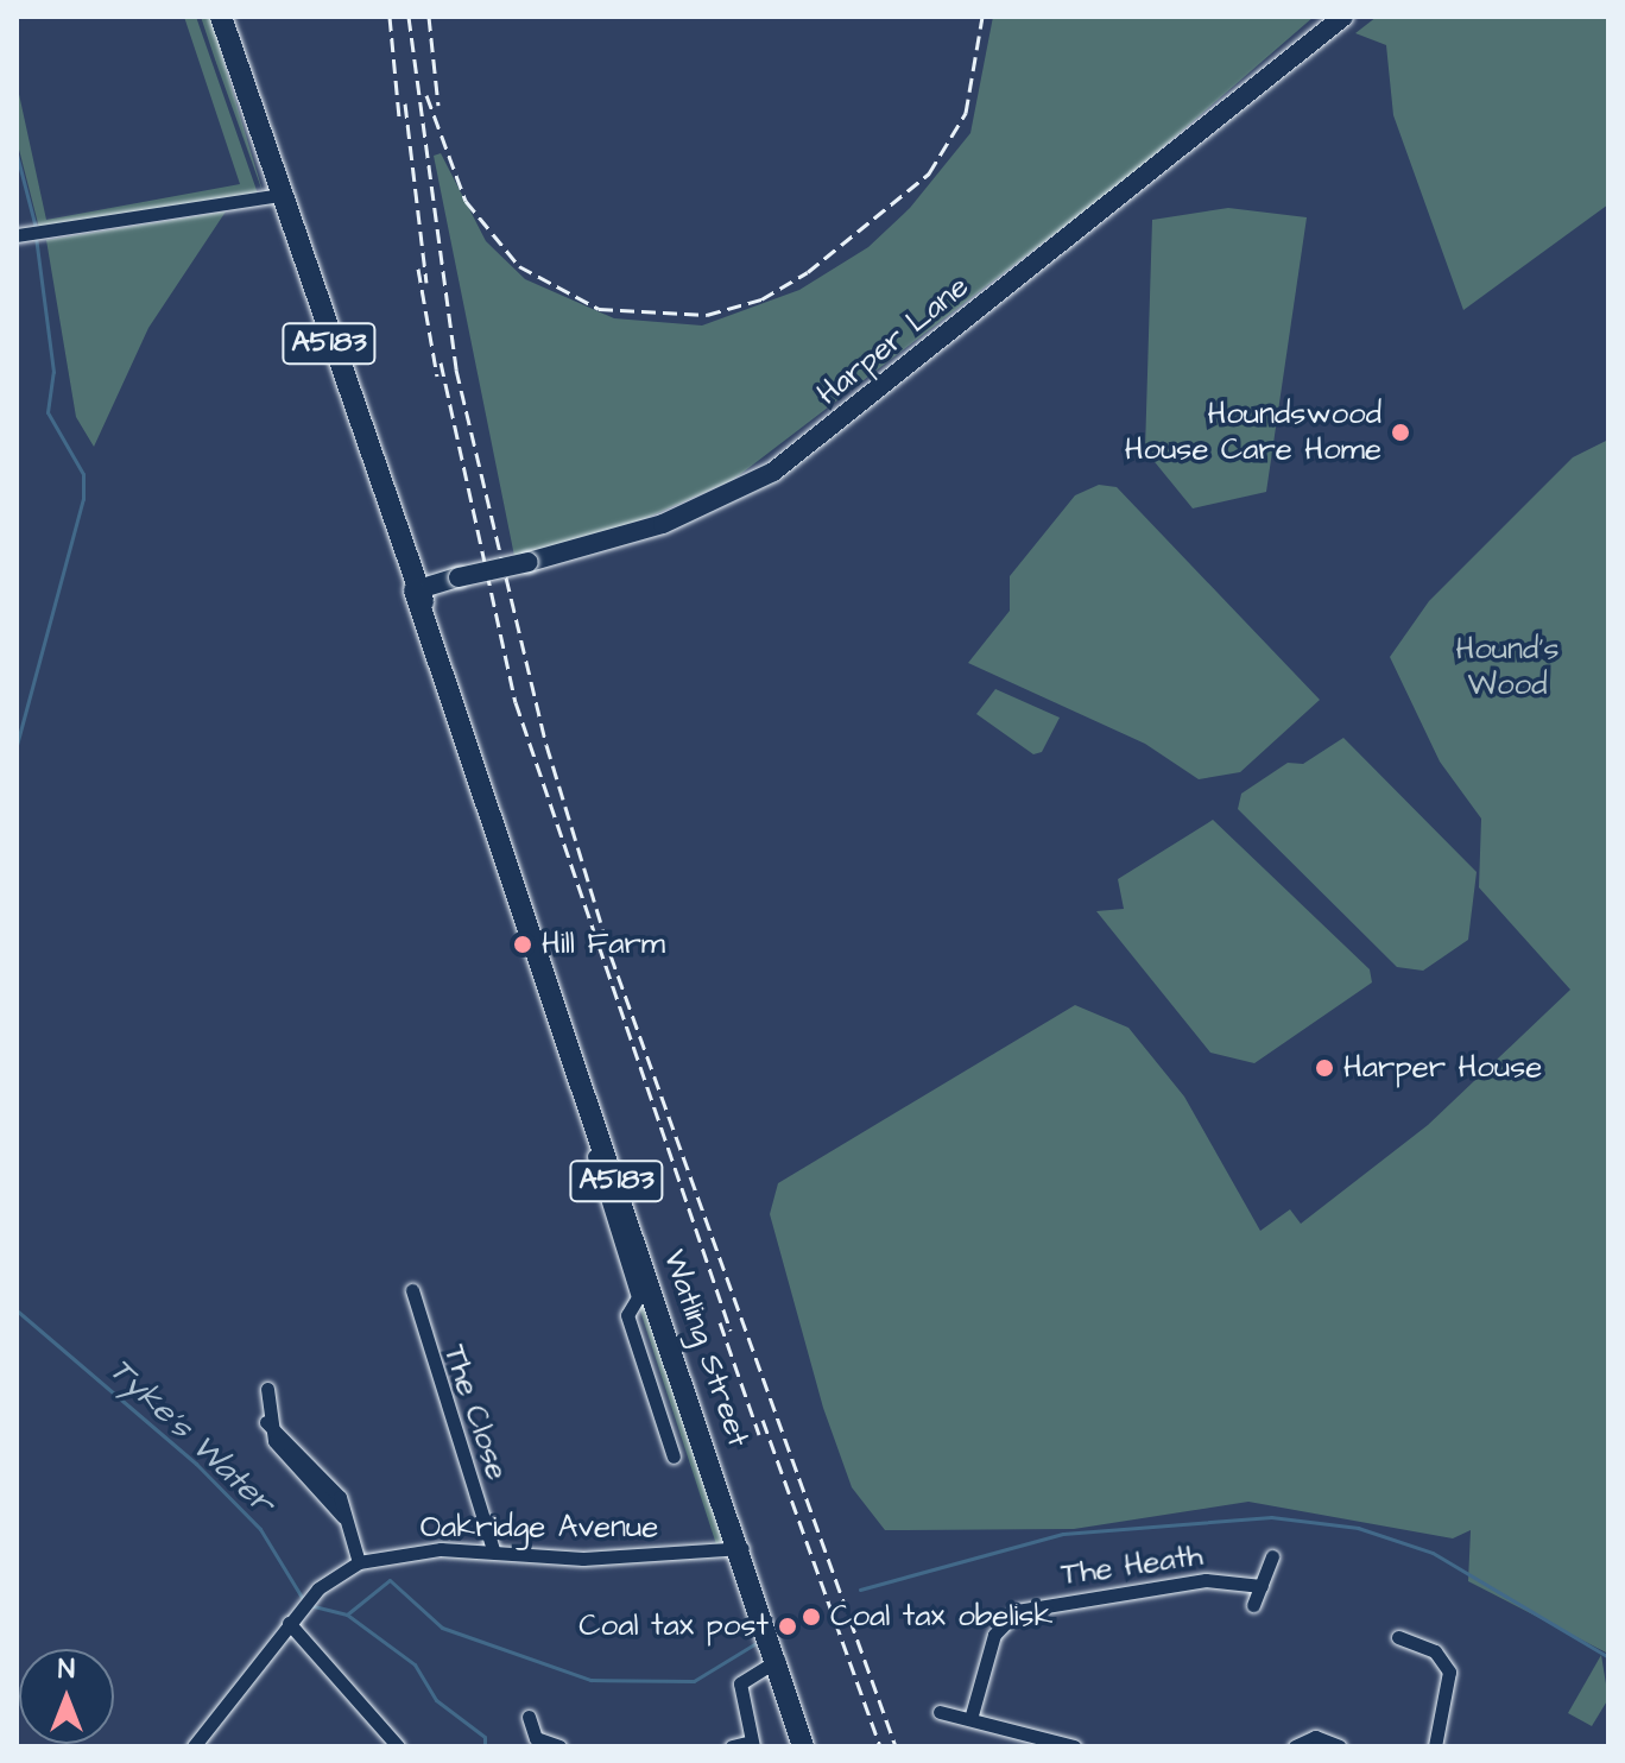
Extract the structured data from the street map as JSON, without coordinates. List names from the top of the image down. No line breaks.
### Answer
{"streets":{"main road":["Harper Lane","A5183","Watling Street"],"street":["The Close","Oakridge Avenue","The Heath"]},"crossings":[["Harper Lane","A5183"],["Harper Lane","Watling Street"],["A5183","Watling Street"],["Watling Street","Oakridge Avenue"],["The Close","Oakridge Avenue"]],"water":["Tyke's Water"],"parks":["Hound's Wood"],"places":["Houndswood House Care Home","Hill Farm","Harper House","Coal tax obelisk","Coal tax post"],"north":"top"}
